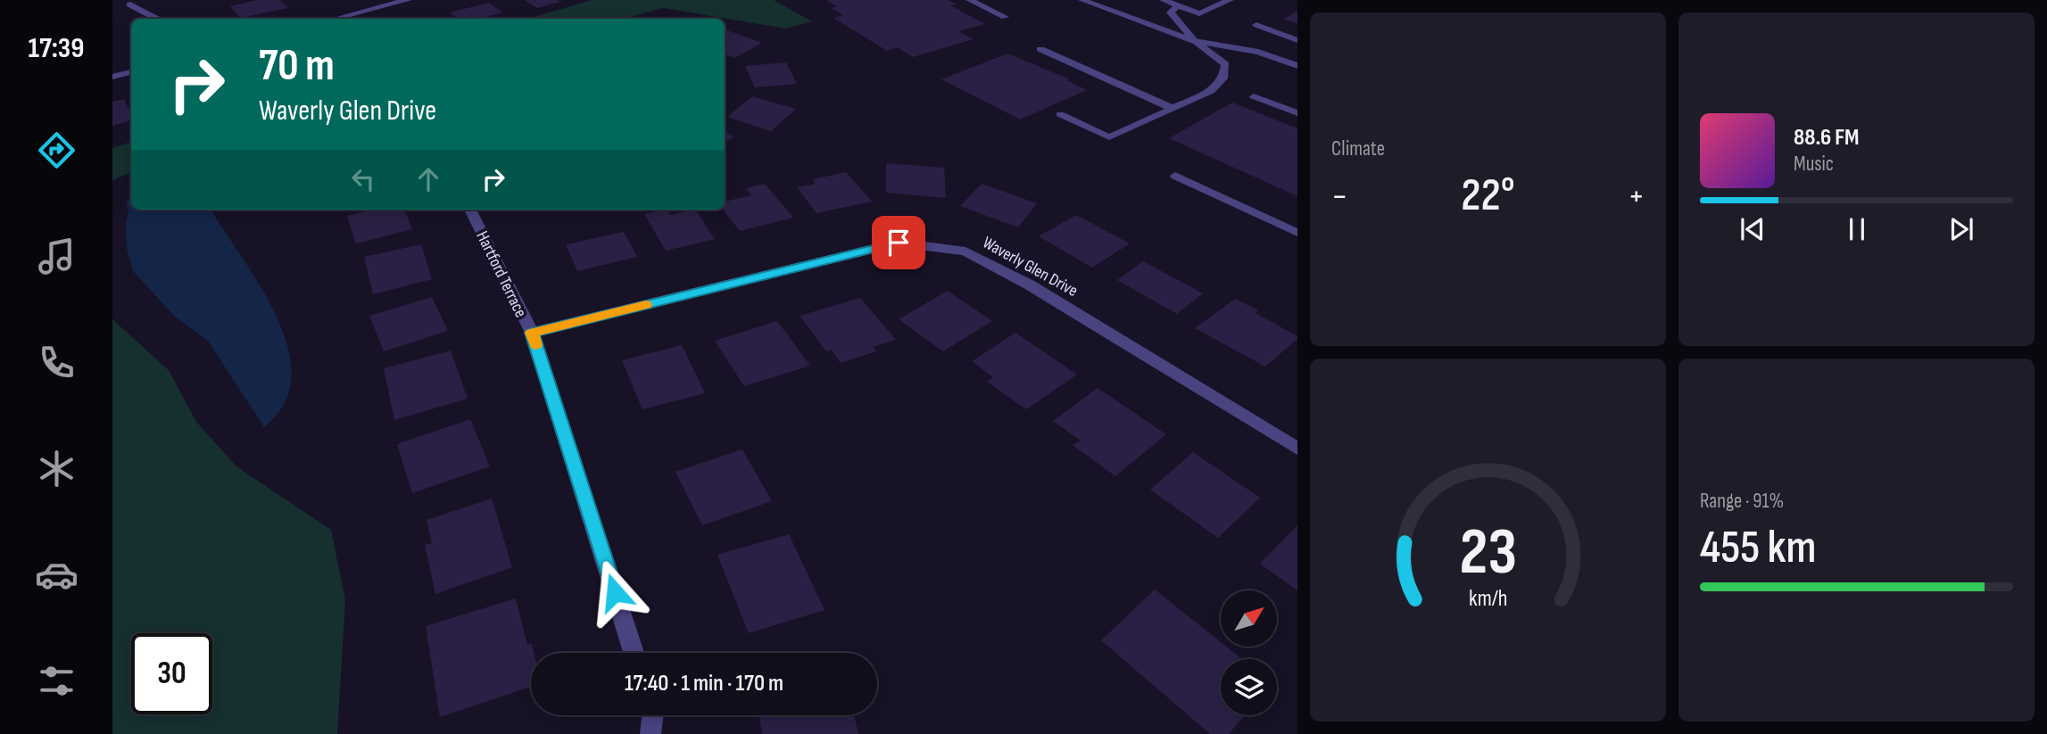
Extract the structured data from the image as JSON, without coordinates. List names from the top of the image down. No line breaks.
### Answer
{"streets":{"street":["Waverly Glen Drive","Hartford Terrace"]},"crossings":[["Waverly Glen Drive","Hartford Terrace"]],"north":"top right","page":{"tabs":"17:39","tile":["Climate",["Range · 91%","455 km"]],"turn":["70 m","Waverly Glen Drive"],"song":["88.6 FM","Music"],"heat":["−","22°","+"],"limit":"30","trip":"17:40 · 1 min · 170 m","gauge":["23","km/h"]}}
